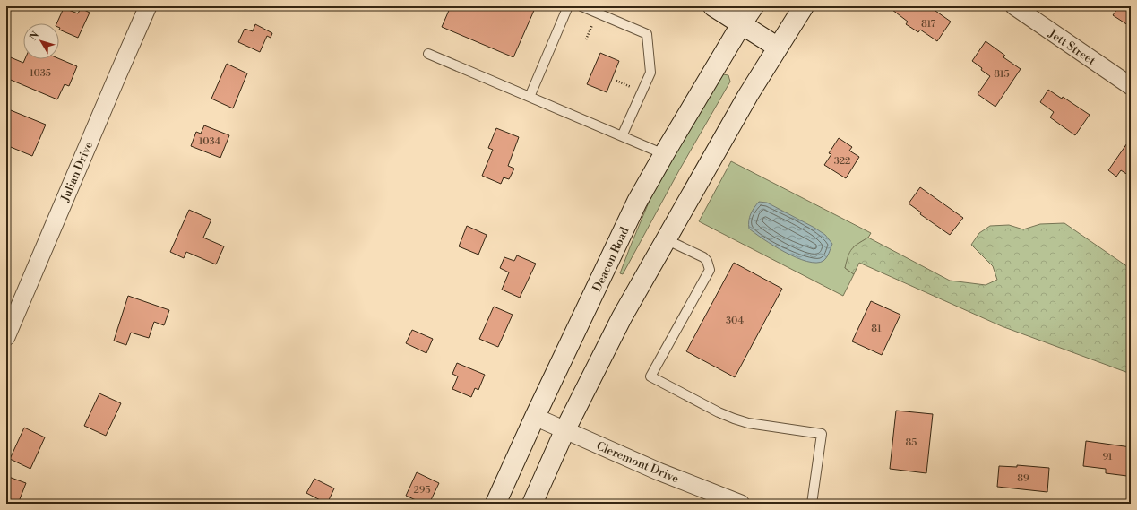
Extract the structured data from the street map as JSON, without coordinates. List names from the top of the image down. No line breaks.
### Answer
{"streets":{"main road":["Deacon Road"],"street":["Jett Street","Julian Drive","Cleremont Drive"]},"crossings":[["Deacon Road","Cleremont Drive"]],"house_numbers":["817","1035","815","1034","322","304","81","85","91","89","295"],"north":"top left"}
